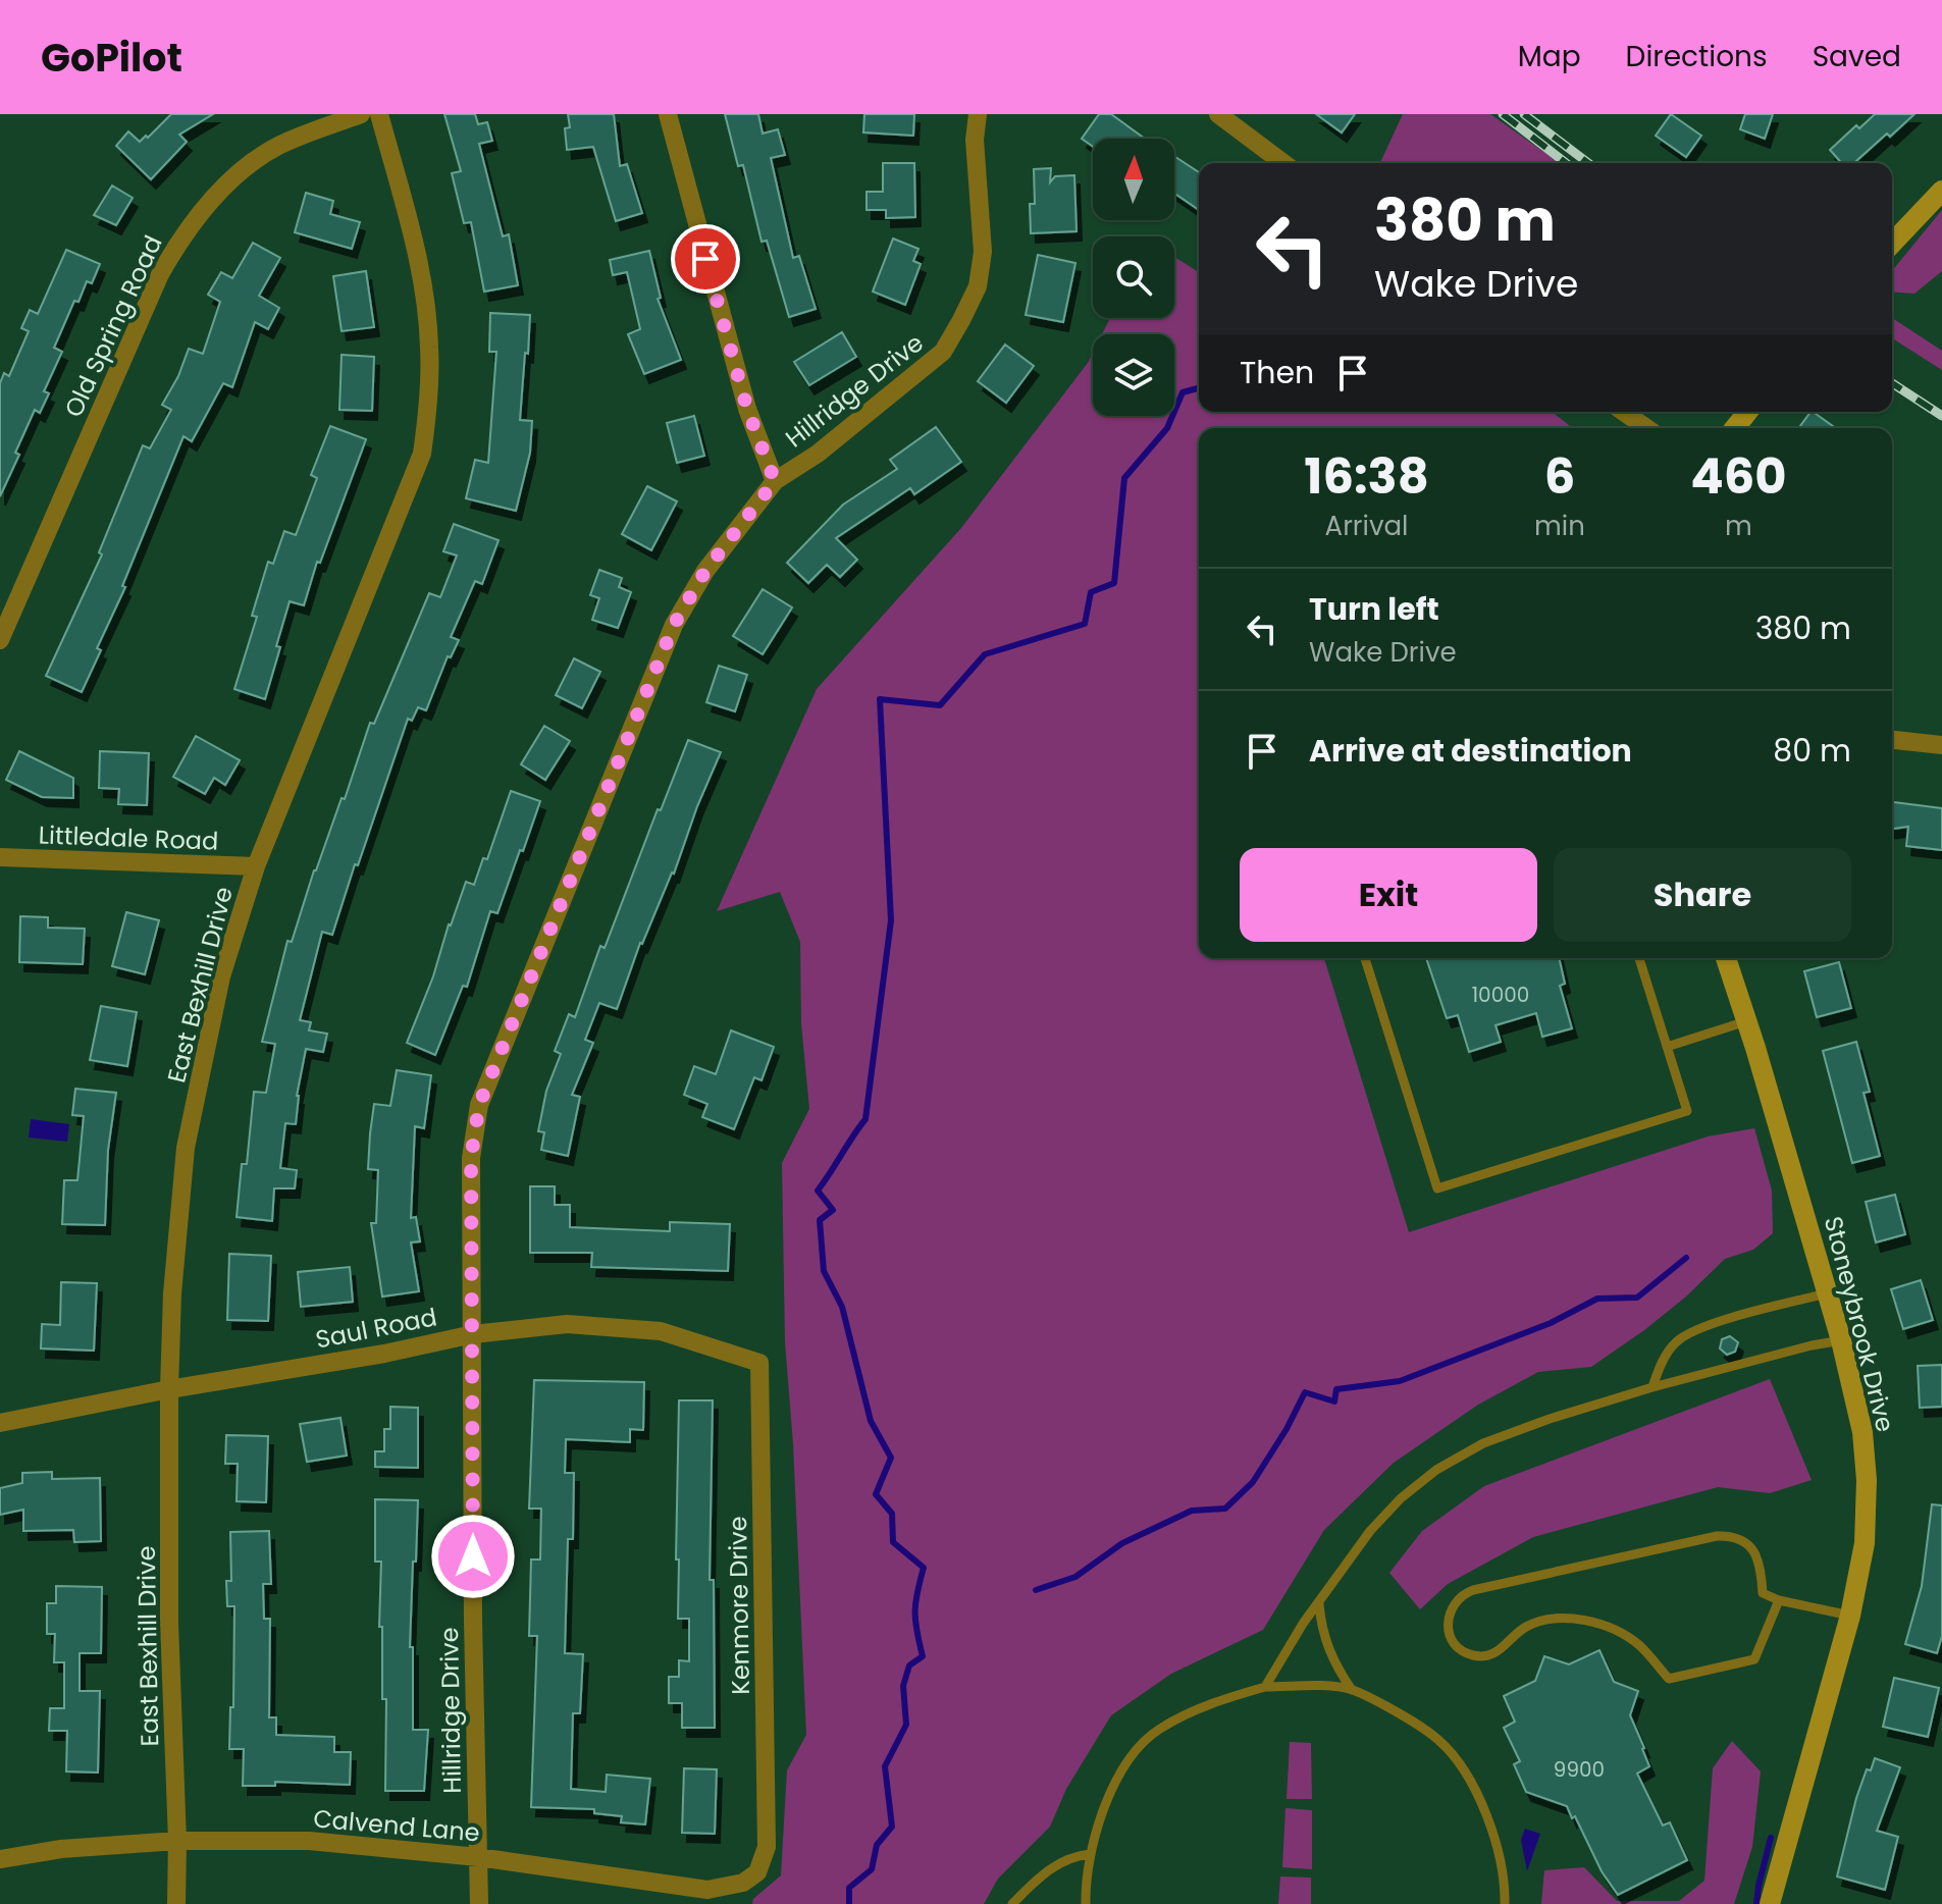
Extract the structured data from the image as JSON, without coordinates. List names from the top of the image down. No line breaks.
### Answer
{"streets":{"street":["Old Spring Road","Hillridge Drive","Littledale Road","East Bexhill Drive","Stoneybrook Drive","Saul Road","Kenmore Drive","Calvend Lane"]},"crossings":[["Hillridge Drive","Saul Road"],["Hillridge Drive","Calvend Lane"],["Littledale Road","East Bexhill Drive"],["East Bexhill Drive","Saul Road"],["East Bexhill Drive","Calvend Lane"],["Saul Road","Kenmore Drive"],["Kenmore Drive","Calvend Lane"]],"house_numbers":["10000","9900"],"north":"top","page":{"header":"GoPilot","nav":["Map","Directions","Saved"],"turn":["380 m","Wake Drive"],"then":"Then","eta":["16:38","Arrival","6","min","460","m"],"list":[{"name":"Turn left","note":"Wake Drive","value":"380 m"},{"name":"Arrive at destination","value":"80 m"}],"buttons":["Exit","Share"]}}
